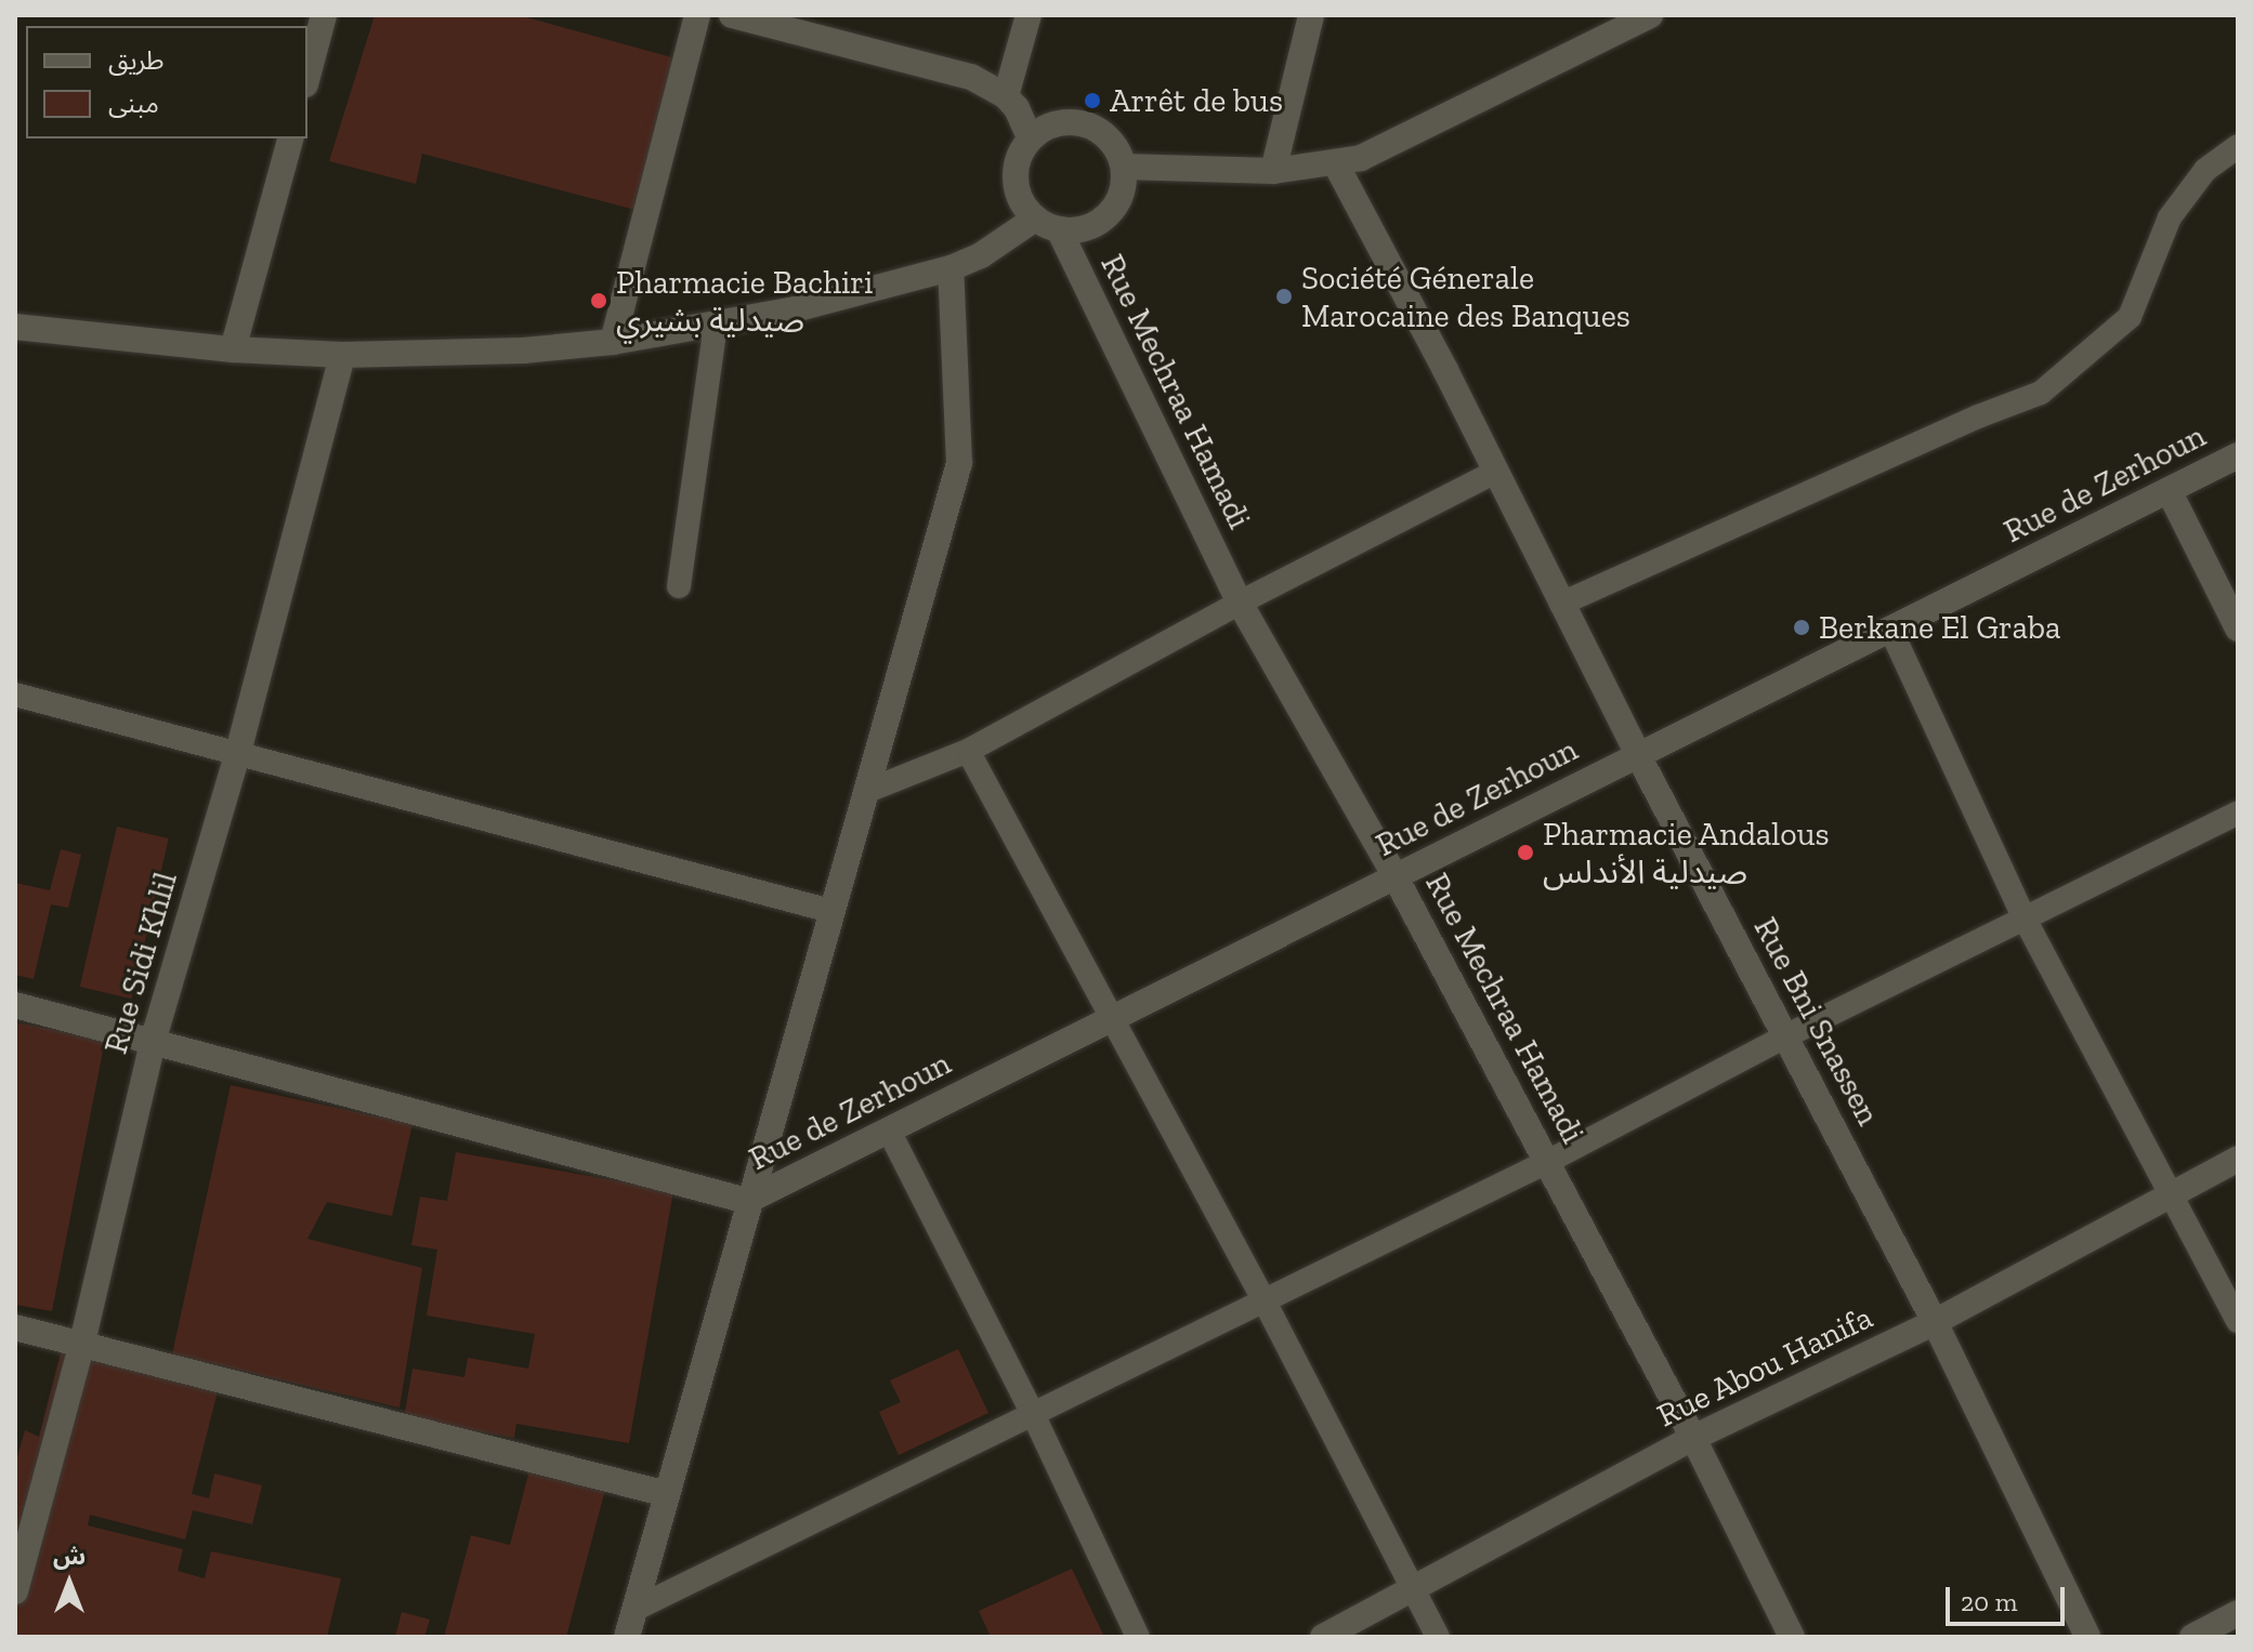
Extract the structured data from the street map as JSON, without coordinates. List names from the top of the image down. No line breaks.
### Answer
{"streets":{"street":["Rue Mechraa Hamadi","Rue de Zerhoun","Rue Sidi Khlil","Rue Bni Snassen","Rue Abou Hanifa"]},"crossings":[["Rue Mechraa Hamadi","Rue de Zerhoun"],["Rue Mechraa Hamadi","Rue Abou Hanifa"],["Rue de Zerhoun","Rue Bni Snassen"],["Rue Bni Snassen","Rue Abou Hanifa"]],"places":["Arrêt de bus","Société Génerale Marocaine des Banques","Pharmacie Bachiri صيدلية بشيري","Berkane El Graba","Pharmacie Andalous صيدلية الأندلس"],"legend":["طريق","مبنى"],"scale_bar":"20 m","north":"top"}
